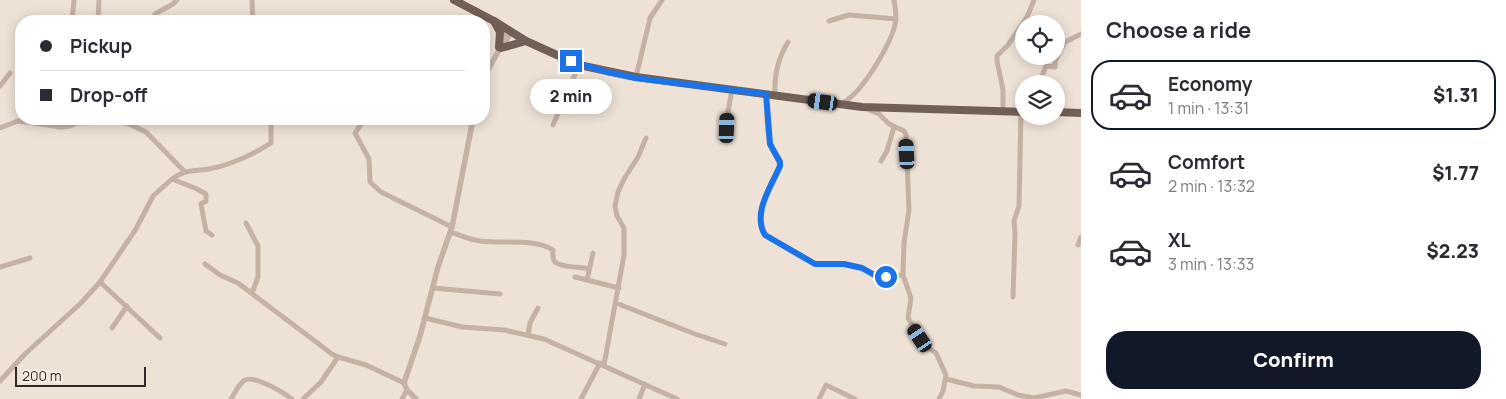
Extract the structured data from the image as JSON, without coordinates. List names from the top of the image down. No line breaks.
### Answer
{"scale_bar":"200 m","page":{"heading":"Choose a ride","banner":["Pickup","Drop-off"],"list":[{"name":"Economy","note":"1 min · 13:31","value":"$1.31"},{"name":"Comfort","note":"2 min · 13:32","value":"$1.77"},{"name":"XL","note":"3 min · 13:33","value":"$2.23"}],"bubble":"2 min","buttons":"Confirm","scale":"200 m"}}
